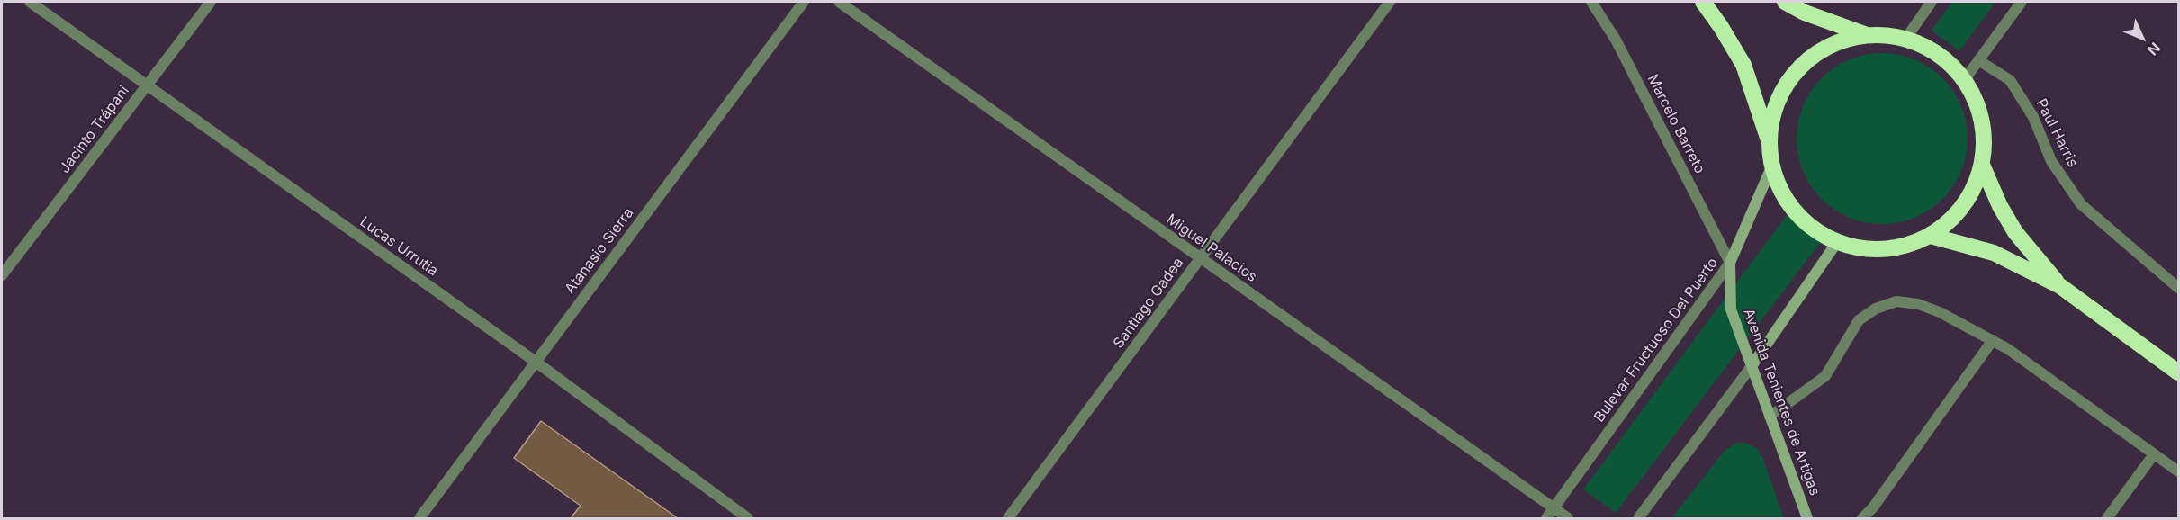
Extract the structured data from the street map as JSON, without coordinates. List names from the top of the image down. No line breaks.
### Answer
{"streets":{"street":["Marcelo Barreto","Jacinto Trápani","Paul Harris","Lucas Urrutia","Miguel Palacios","Atanasio Sierra","Santiago Gadea","Bulevar Fructuoso Del Puerto","Avenida Tenientes de Artigas"]},"crossings":[["Marcelo Barreto","Bulevar Fructuoso Del Puerto"],["Marcelo Barreto","Avenida Tenientes de Artigas"],["Jacinto Trápani","Lucas Urrutia"],["Lucas Urrutia","Atanasio Sierra"],["Miguel Palacios","Santiago Gadea"],["Miguel Palacios","Bulevar Fructuoso Del Puerto"],["Bulevar Fructuoso Del Puerto","Avenida Tenientes de Artigas"]],"north":"bottom right"}
